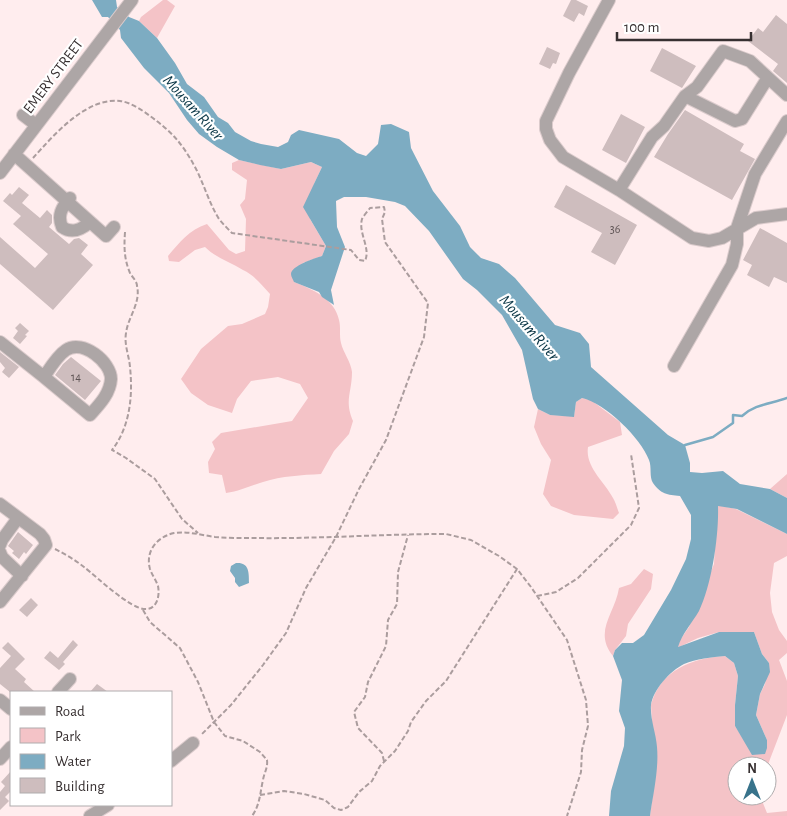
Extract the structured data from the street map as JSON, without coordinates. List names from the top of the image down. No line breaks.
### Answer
{"streets":{"street":["EMERY STREET"]},"water":["Mousam River"],"house_numbers":["36","14"],"legend":["Road","Park","Water","Building"],"scale_bar":"100 m","north":"top"}
